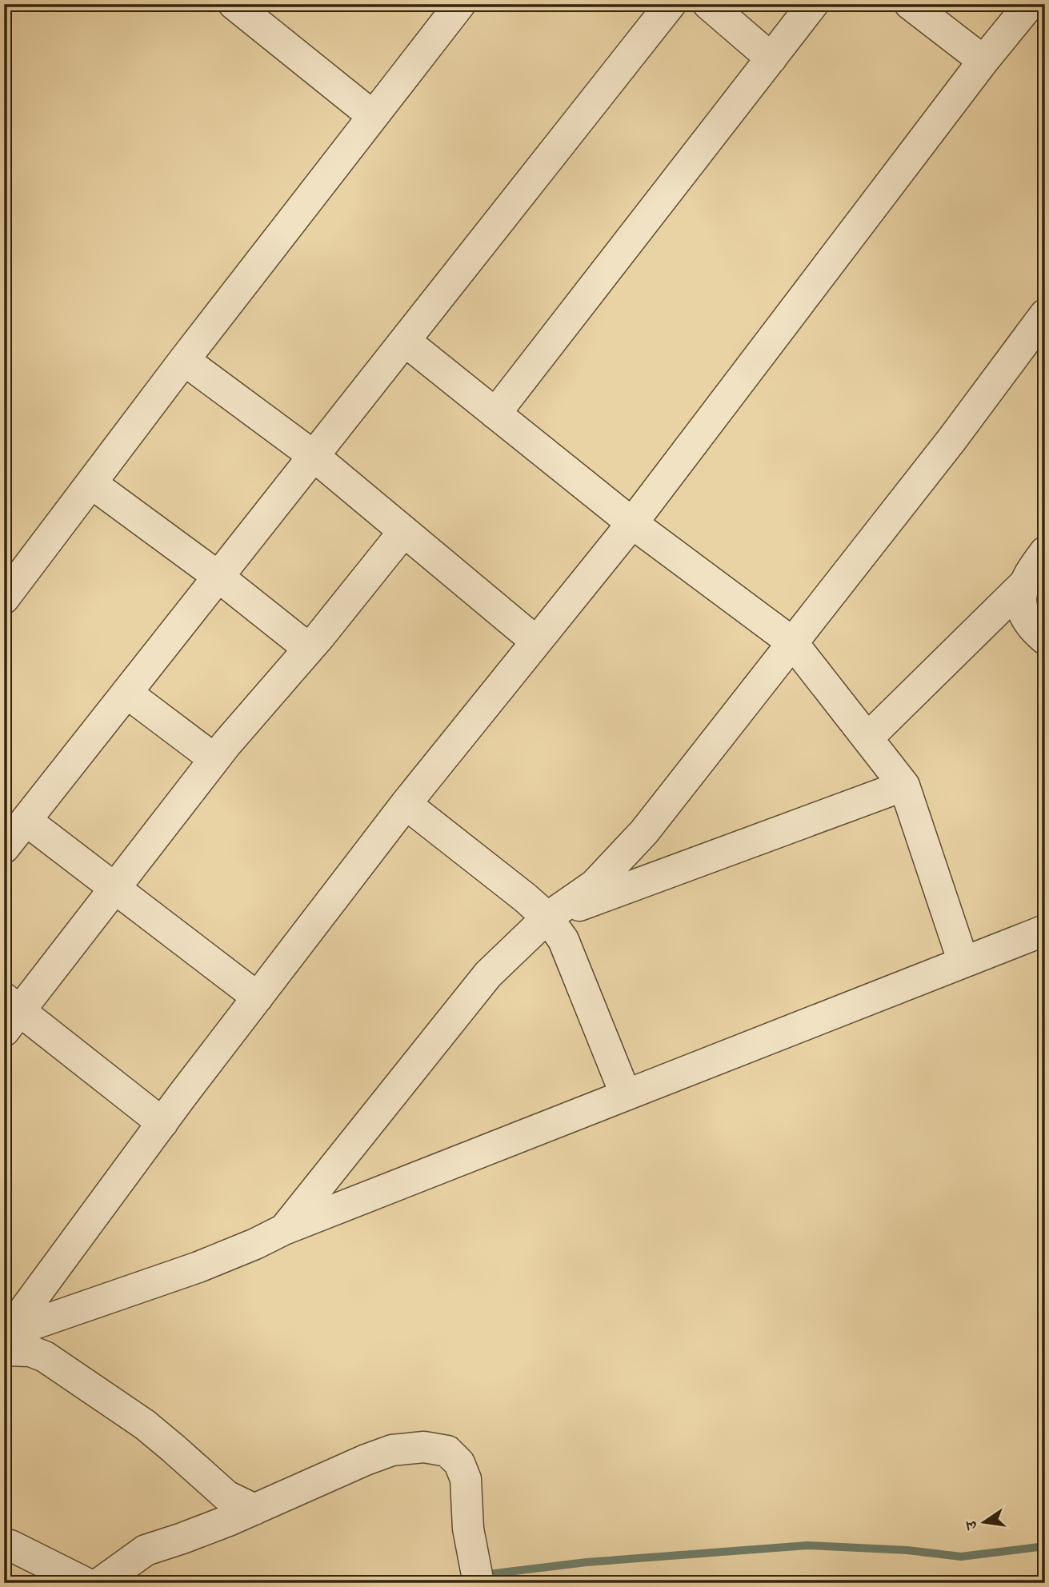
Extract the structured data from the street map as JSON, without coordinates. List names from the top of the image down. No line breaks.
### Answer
{"north":"left"}
